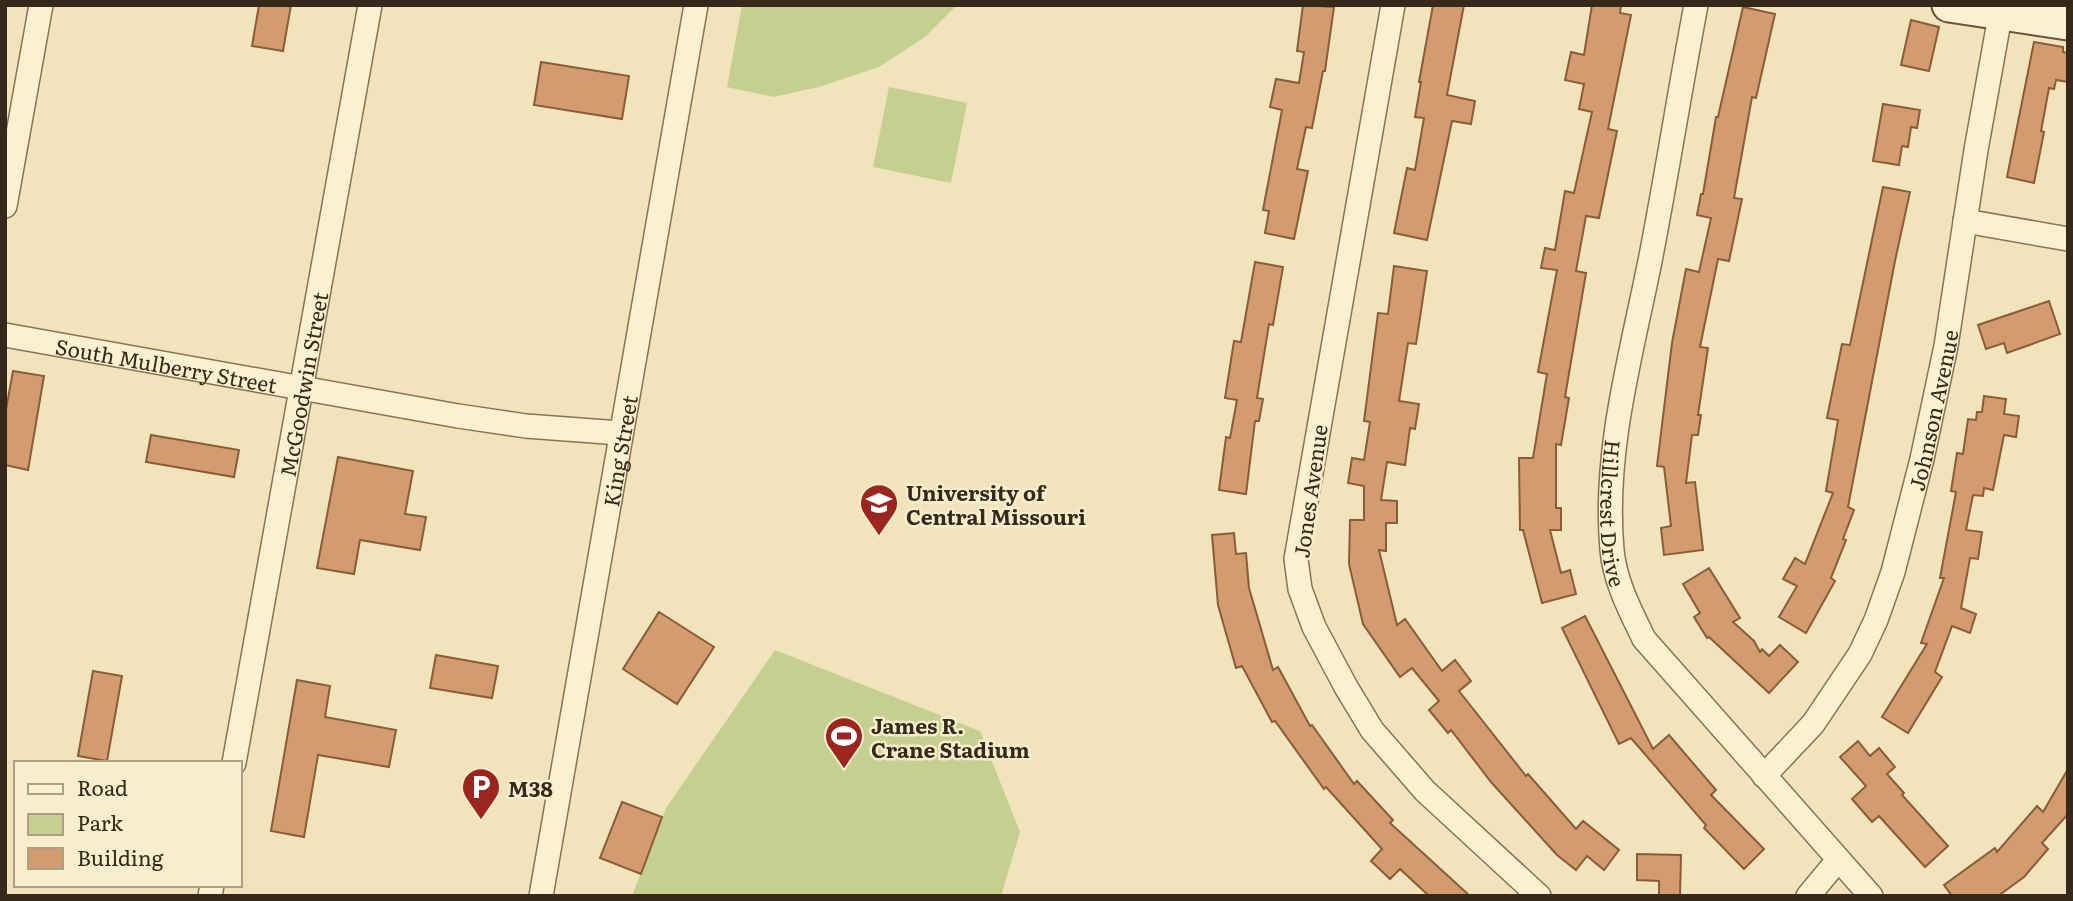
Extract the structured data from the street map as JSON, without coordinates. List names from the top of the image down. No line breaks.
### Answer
{"streets":{"street":["South Mulberry Street","McGoodwin Street","Johnson Avenue","King Street","Jones Avenue","Hillcrest Drive"]},"crossings":[["South Mulberry Street","McGoodwin Street"],["South Mulberry Street","King Street"],["Johnson Avenue","Hillcrest Drive"]],"places":{"school or university":["University of Central Missouri"],"sports":["James R. Crane Stadium"],"parking":["M38"]},"legend":["Road","Park","Building"]}
